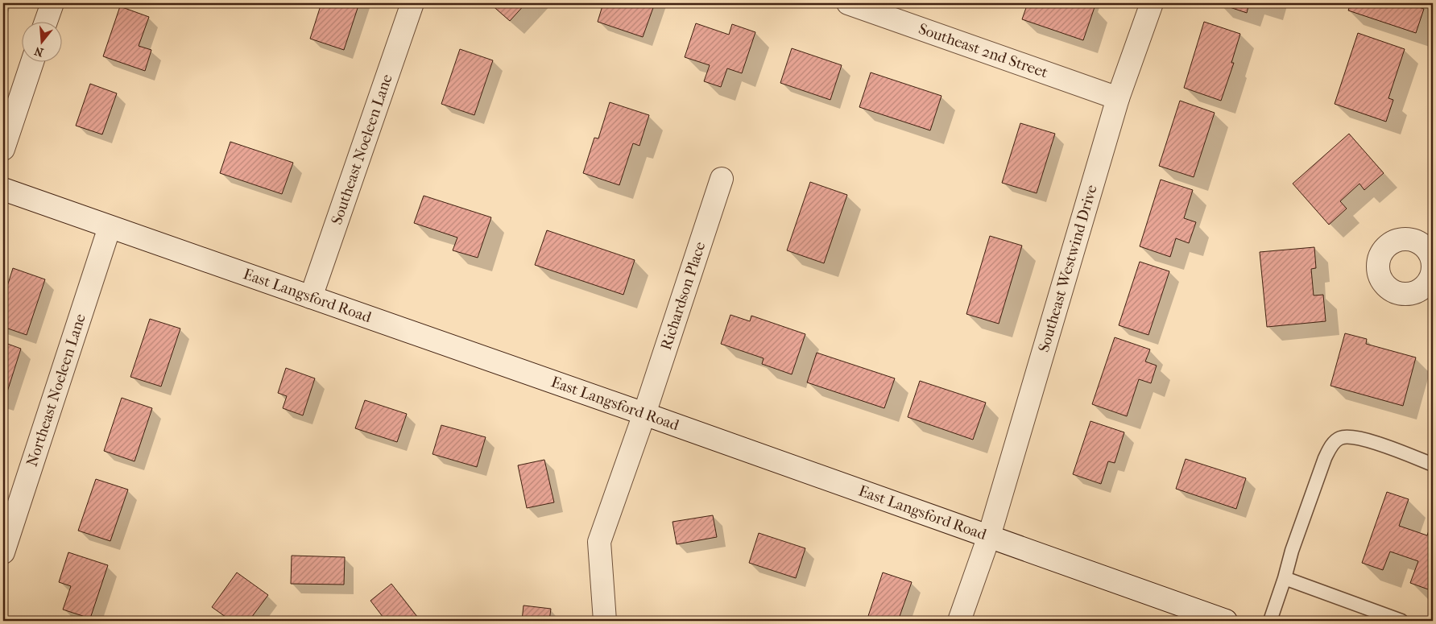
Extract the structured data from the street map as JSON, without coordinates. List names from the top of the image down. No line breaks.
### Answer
{"streets":{"street":["Southeast 2nd Street","Southeast Noeleen Lane","Southeast Westwind Drive","East Langsford Road","Richardson Place","Northeast Noeleen Lane"]},"crossings":[["Southeast 2nd Street","Southeast Westwind Drive"],["Southeast Noeleen Lane","East Langsford Road"],["Southeast Westwind Drive","East Langsford Road"],["East Langsford Road","Richardson Place"],["East Langsford Road","Northeast Noeleen Lane"]],"north":"bottom"}
